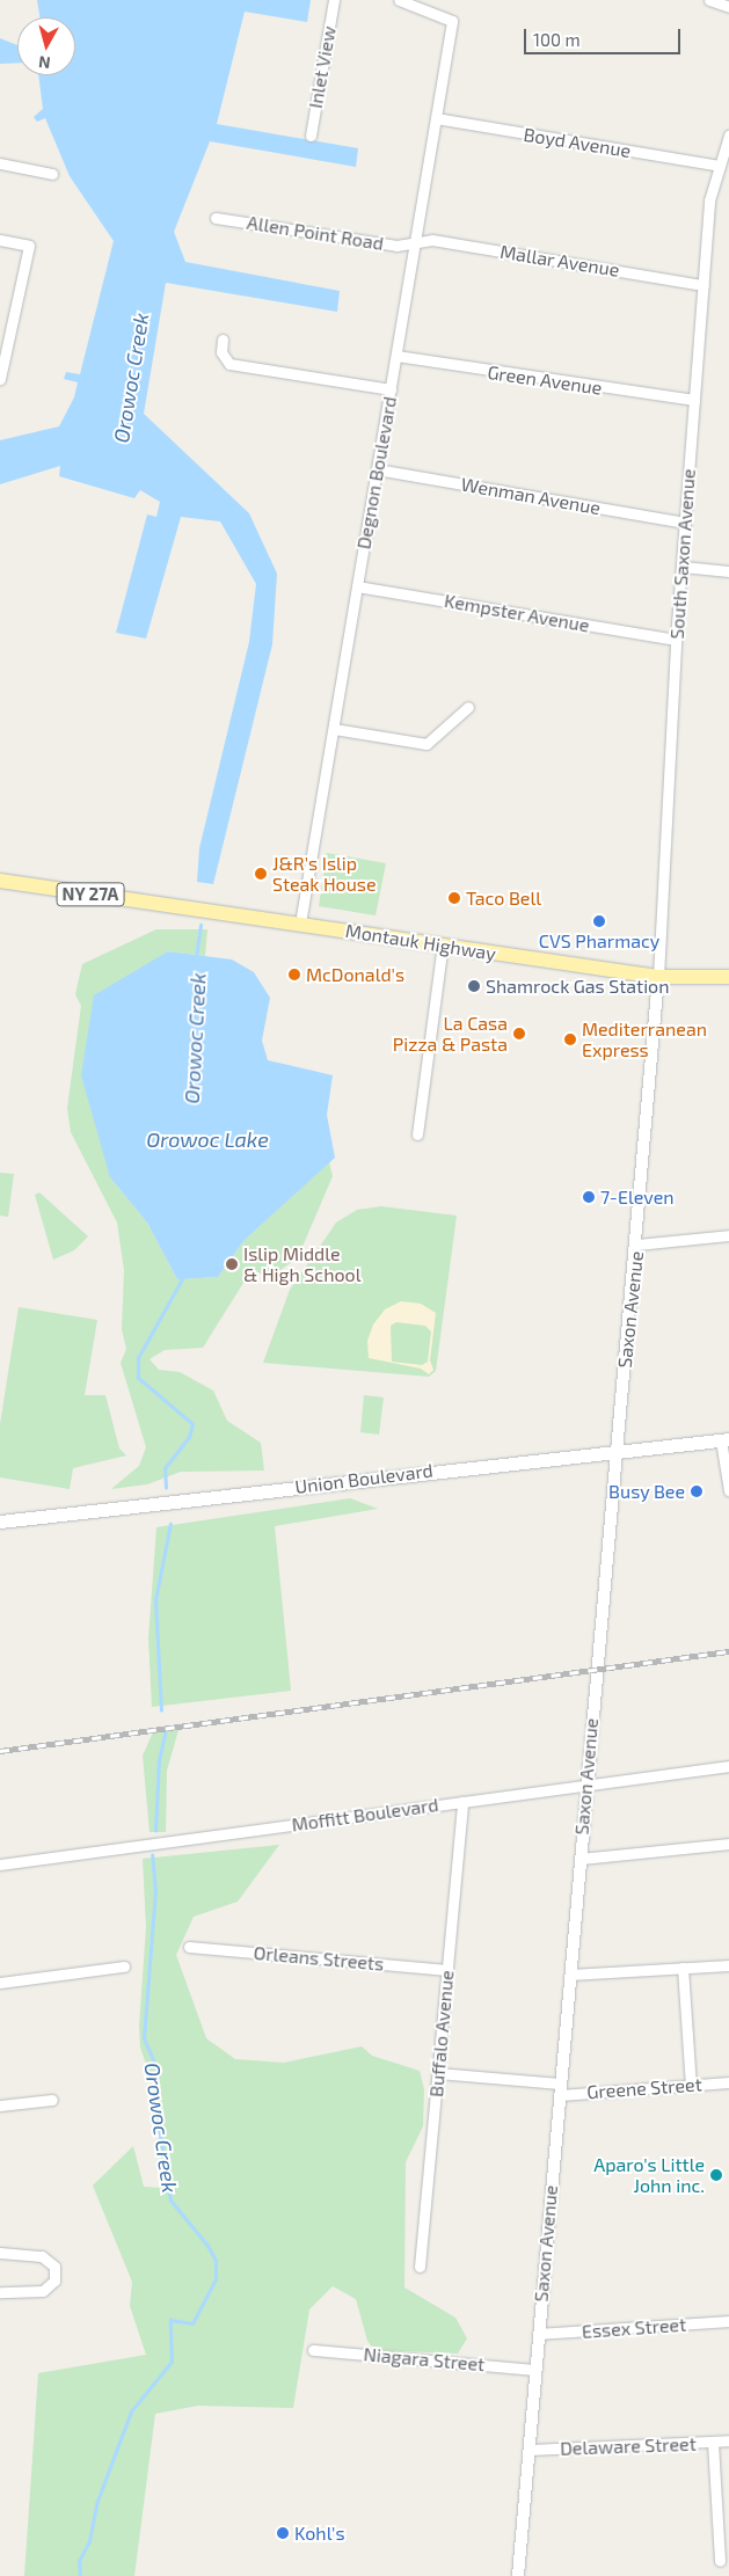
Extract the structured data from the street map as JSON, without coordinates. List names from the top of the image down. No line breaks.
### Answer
{"streets":{"main road":["NY 27A","Montauk Highway","Union Boulevard"],"street":["Inlet View","Boyd Avenue","Allen Point Road","Mallar Avenue","Green Avenue","Degnon Boulevard","Wenman Avenue","South Saxon Avenue","Kempster Avenue","Saxon Avenue","Moffitt Boulevard","Orleans Streets","Buffalo Avenue","Greene Street","Essex Street","Niagara Street","Delaware Street"]},"crossings":[["Boyd Avenue","Degnon Boulevard"],["Boyd Avenue","South Saxon Avenue"],["Allen Point Road","Mallar Avenue"],["Allen Point Road","Degnon Boulevard"],["Mallar Avenue","Degnon Boulevard"],["Mallar Avenue","South Saxon Avenue"],["Green Avenue","Degnon Boulevard"],["Green Avenue","South Saxon Avenue"],["Degnon Boulevard","Wenman Avenue"],["Degnon Boulevard","Kempster Avenue"],["Degnon Boulevard","Montauk Highway"],["Wenman Avenue","South Saxon Avenue"],["South Saxon Avenue","Kempster Avenue"],["South Saxon Avenue","Montauk Highway"],["South Saxon Avenue","Saxon Avenue"],["Montauk Highway","Saxon Avenue"],["Saxon Avenue","Union Boulevard"],["Saxon Avenue","Moffitt Boulevard"],["Saxon Avenue","Greene Street"],["Saxon Avenue","Essex Street"],["Saxon Avenue","Niagara Street"],["Saxon Avenue","Delaware Street"],["Moffitt Boulevard","Buffalo Avenue"],["Orleans Streets","Buffalo Avenue"],["Buffalo Avenue","Greene Street"]],"water":["Orowoc Creek","Orowoc Lake"],"places":["J&R's Islip Steak House","Taco Bell","CVS Pharmacy","McDonald's","Shamrock Gas Station","La Casa Pizza & Pasta","Mediterranean Express","7-Eleven","Islip Middle & High School","Busy Bee","Aparo's Little John inc.","Kohl's"],"scale_bar":"100 m","north":"bottom"}
